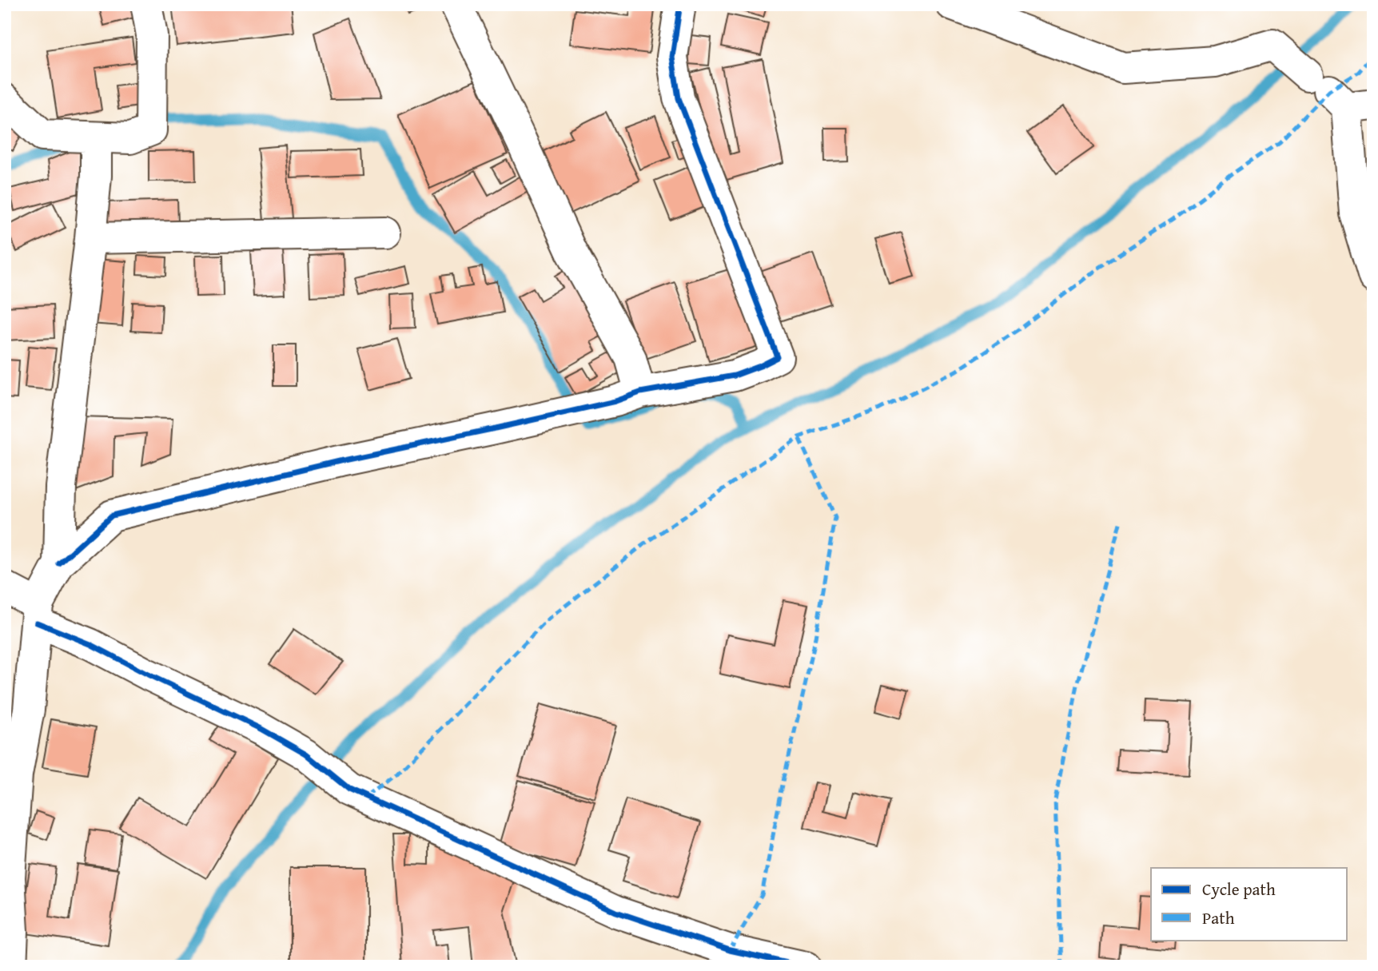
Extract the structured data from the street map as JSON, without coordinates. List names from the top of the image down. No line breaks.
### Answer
{"legend":["Cycle path","Path"]}
